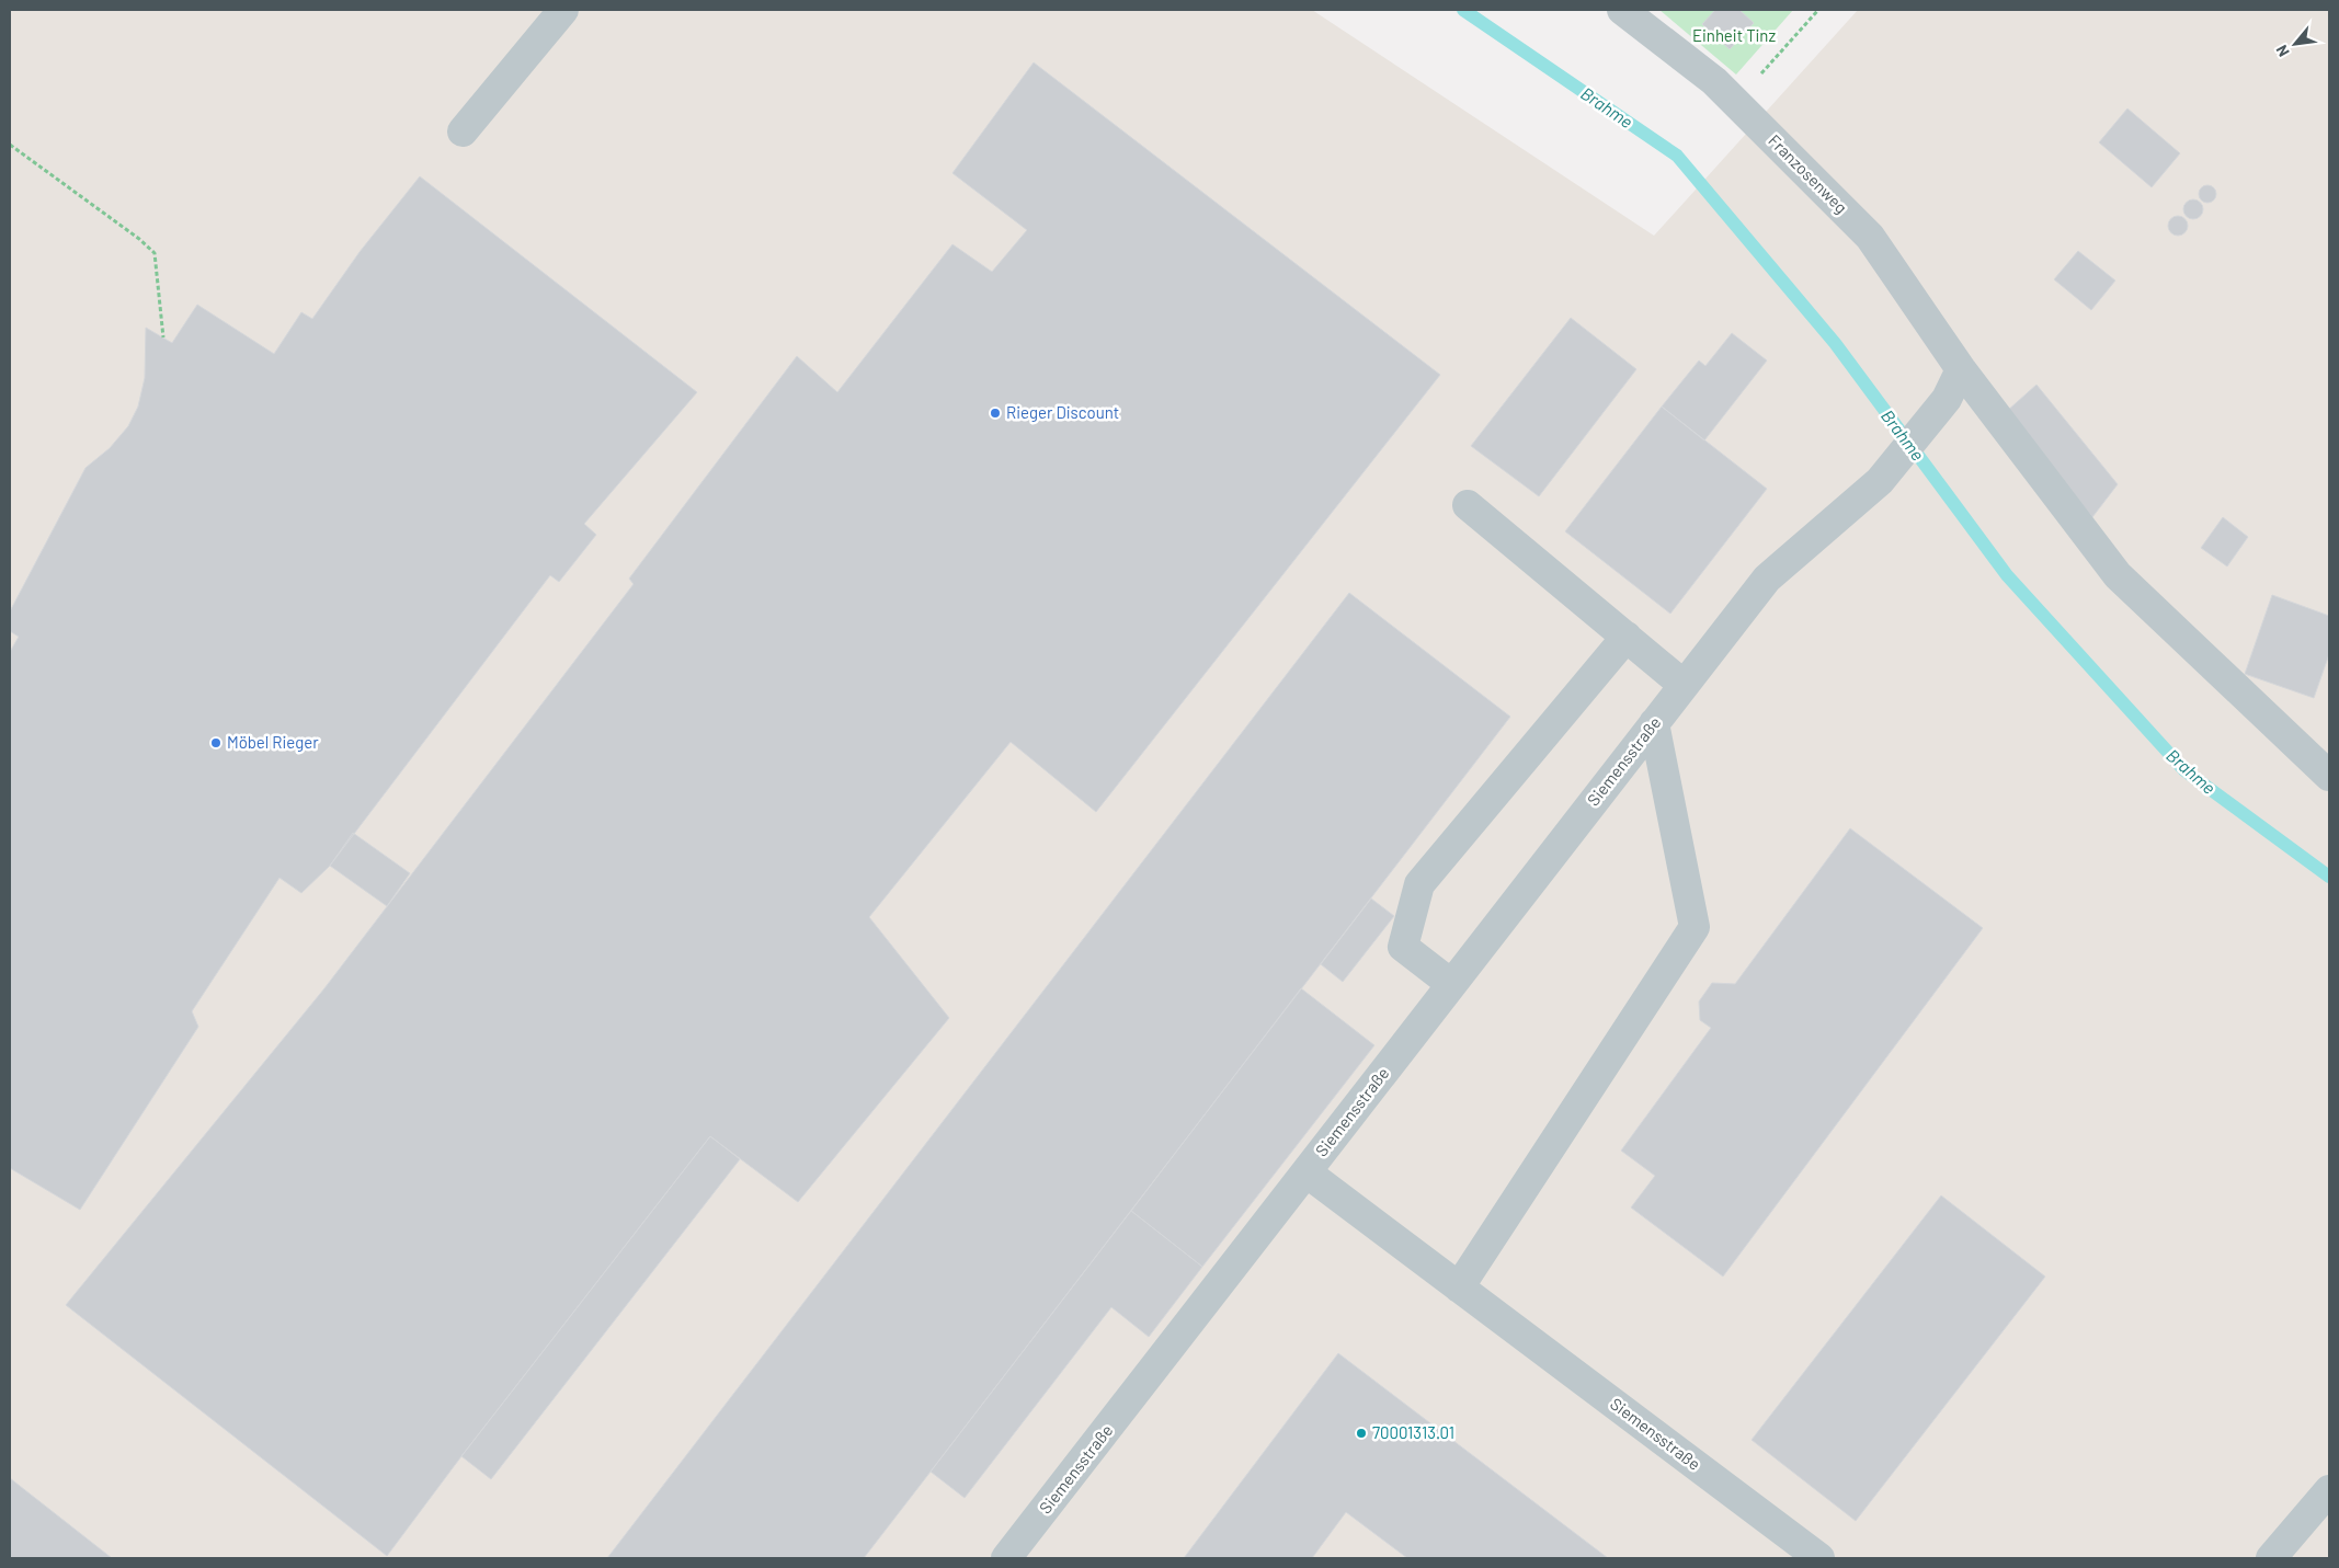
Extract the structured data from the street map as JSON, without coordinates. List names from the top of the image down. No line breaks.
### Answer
{"streets":{"street":["Franzosenweg","Siemensstraße"]},"crossings":[["Franzosenweg","Siemensstraße"]],"water":["Brahme"],"parks":["Einheit Tinz"],"places":["Rieger Discount","Möbel Rieger","70001313.01"],"north":"bottom left"}
